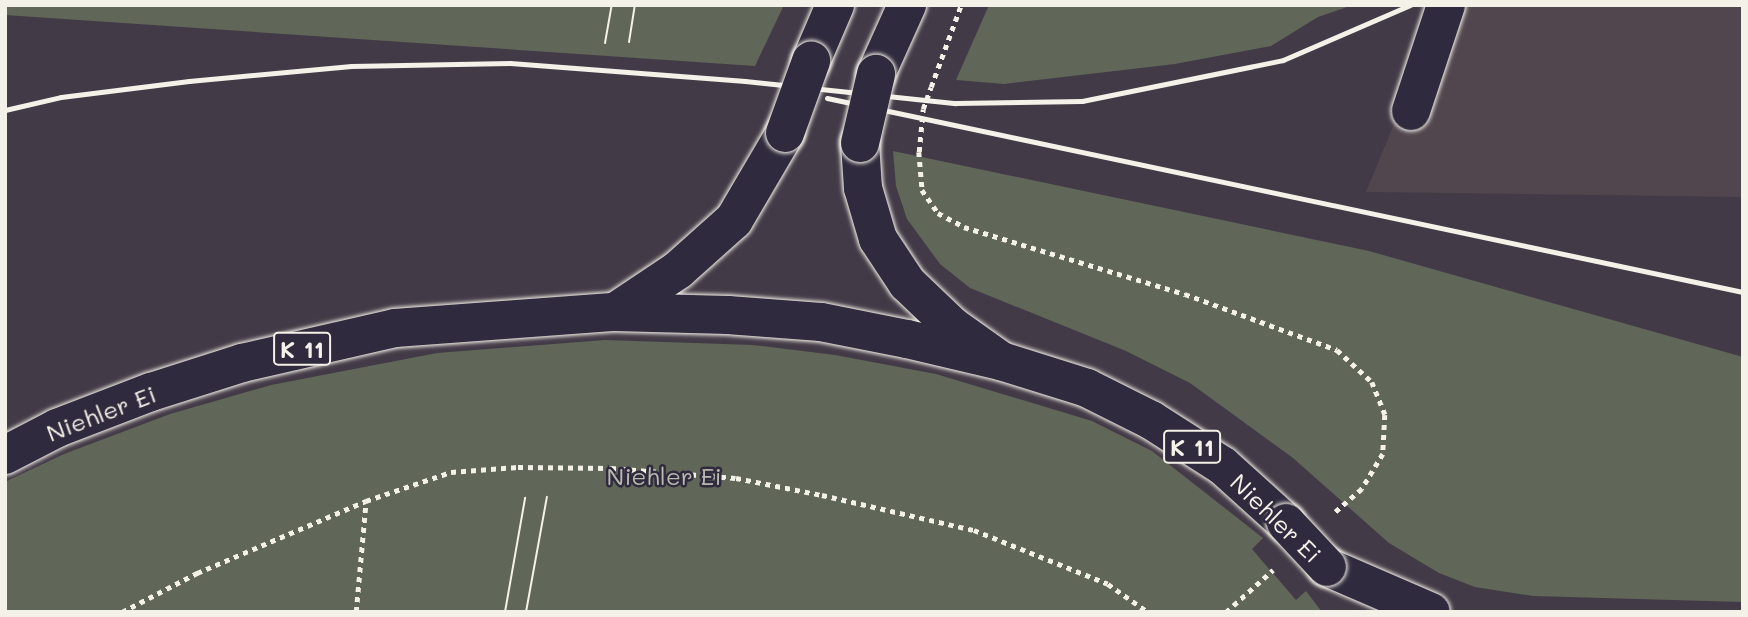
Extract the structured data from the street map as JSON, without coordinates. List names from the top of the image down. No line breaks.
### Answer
{"streets":{"main road":["K 11","Niehler Ei"]},"crossings":[["K 11","Niehler Ei"]],"parks":["Niehler Ei"]}
